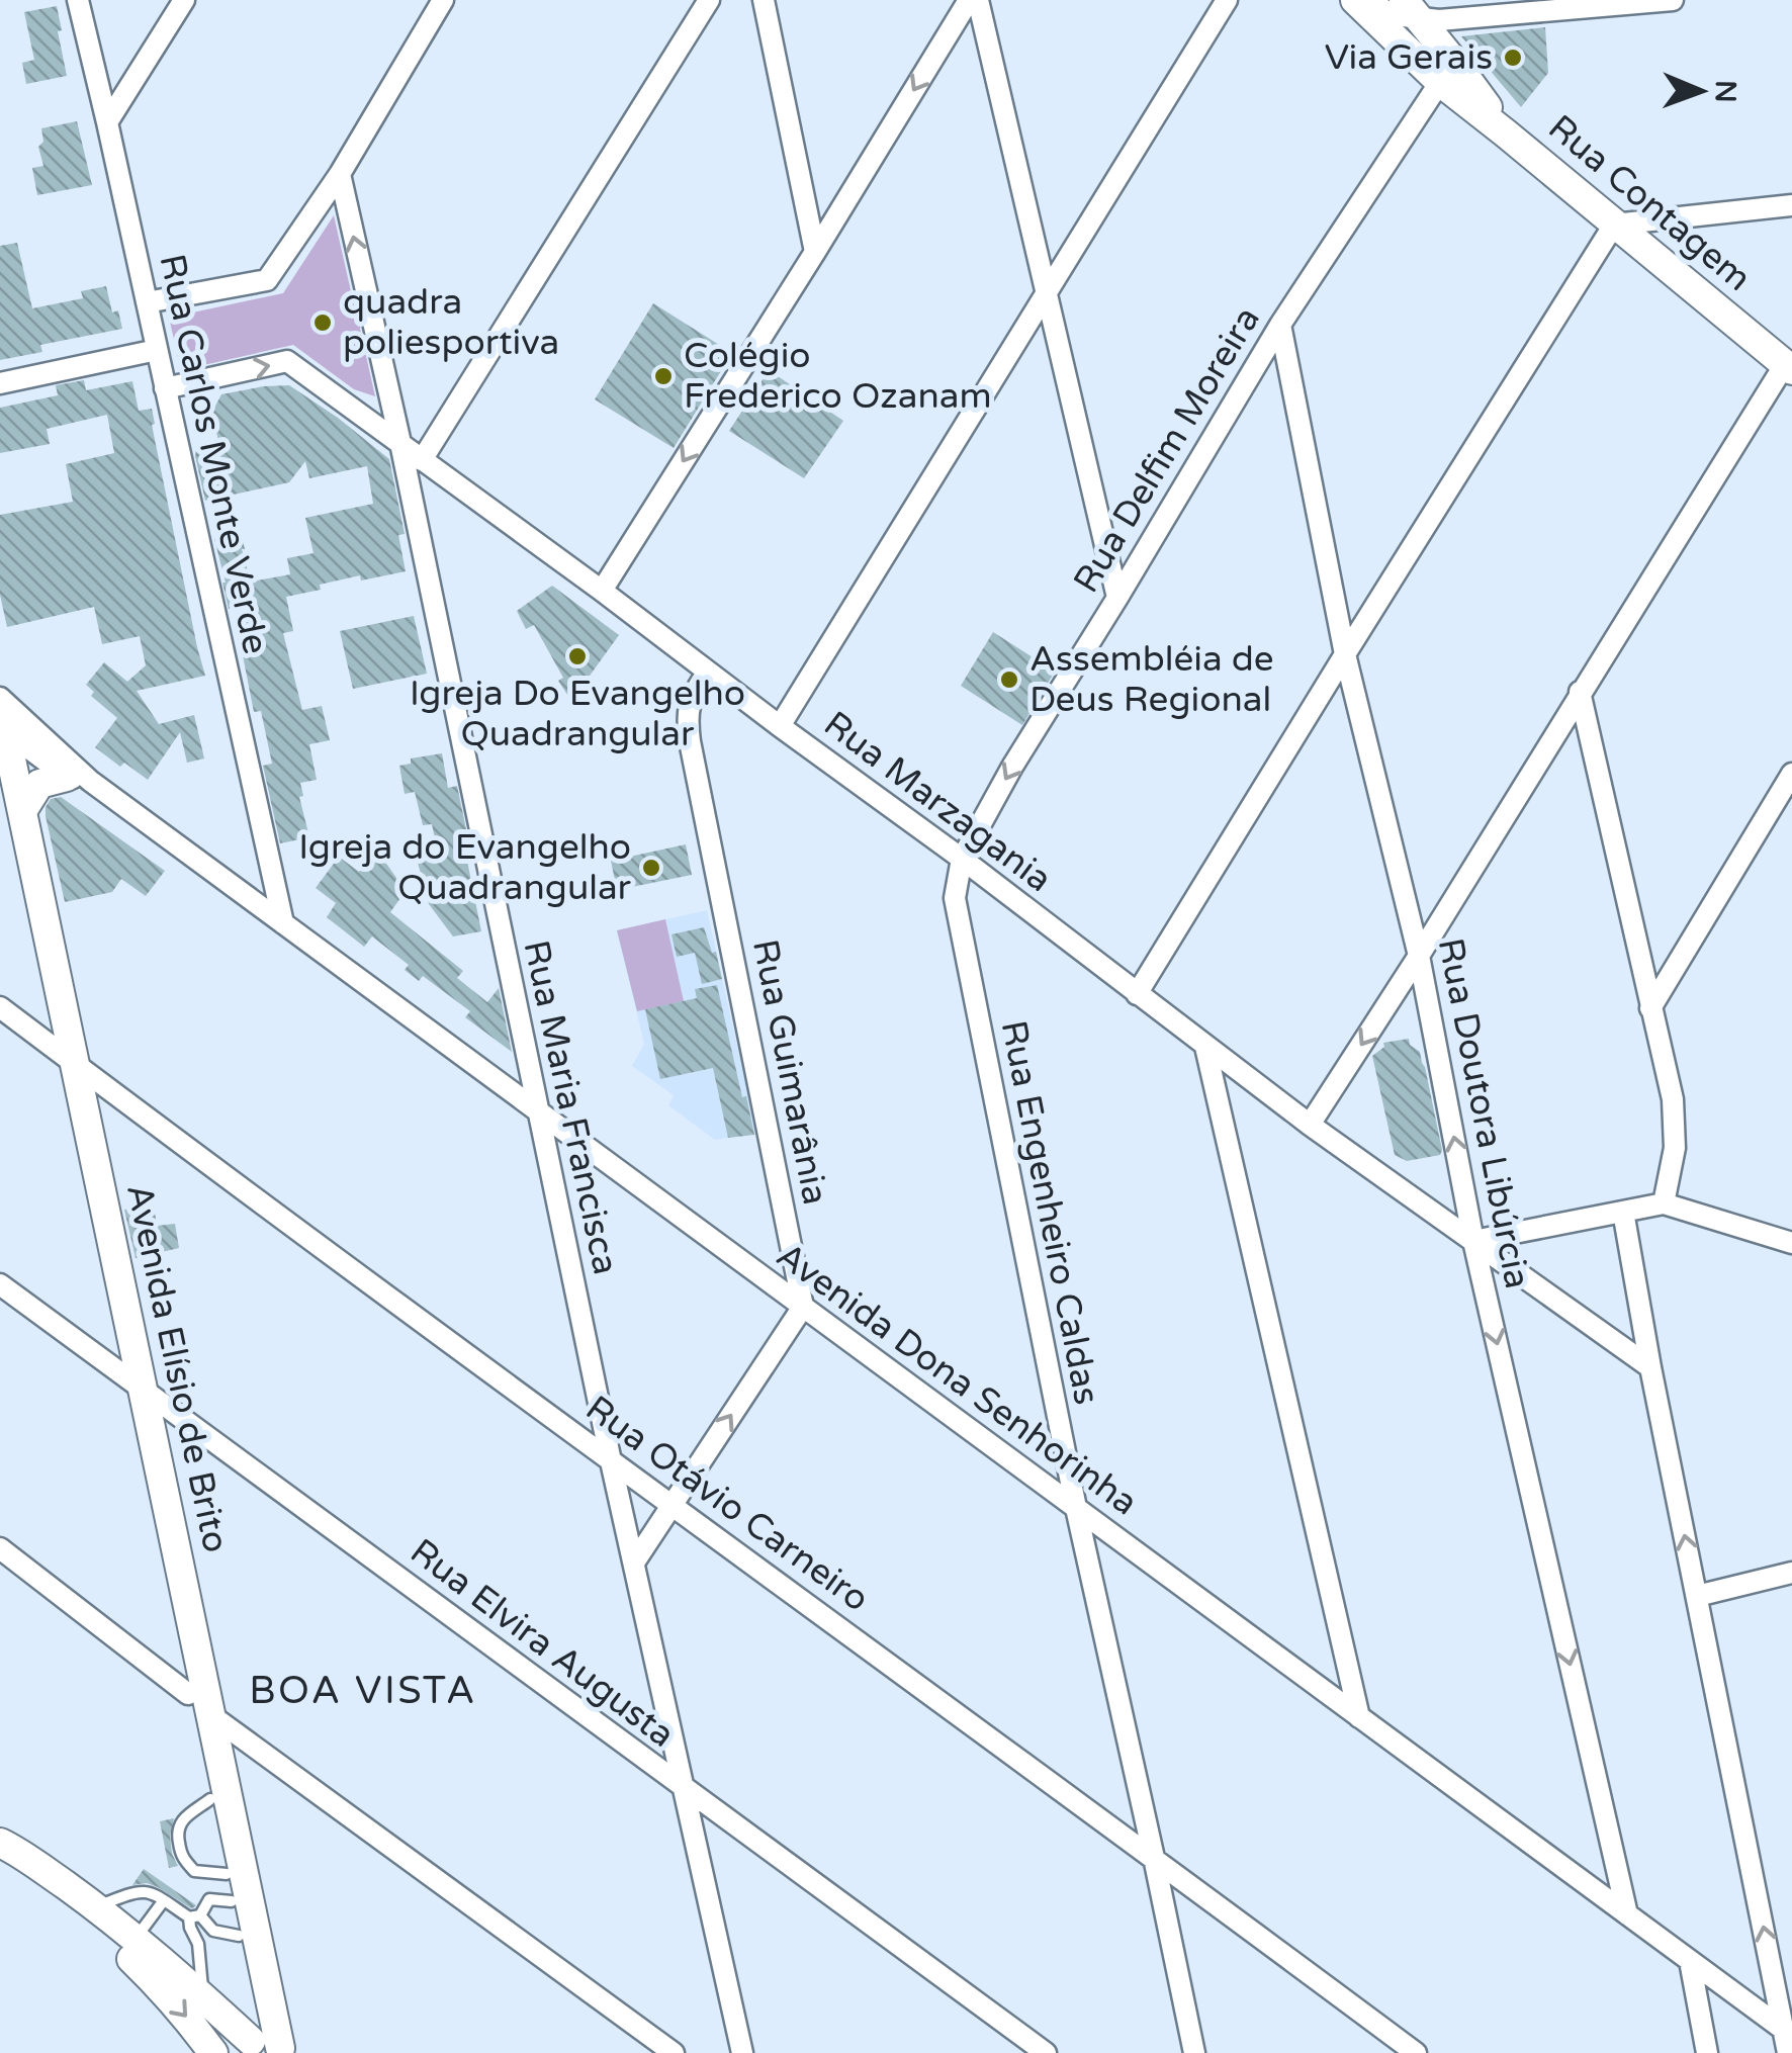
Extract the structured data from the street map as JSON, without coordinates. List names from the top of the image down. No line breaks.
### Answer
{"streets":{"street":["Rua Contagem","Rua Delfim Moreira","Rua Carlos Monte Verde","Rua Marzagania","Rua Guimarânia","Rua Maria Francisca","Rua Doutora Libúrcia","Rua Engenheiro Caldas","Avenida Elísio de Brito","Avenida Dona Senhorinha","Rua Otávio Carneiro","Rua Elvira Augusta"]},"crossings":[["Rua Contagem","Rua Delfim Moreira"],["Rua Delfim Moreira","Rua Marzagania"],["Rua Delfim Moreira","Rua Doutora Libúrcia"],["Rua Delfim Moreira","Rua Engenheiro Caldas"],["Rua Carlos Monte Verde","Rua Marzagania"],["Rua Carlos Monte Verde","Avenida Dona Senhorinha"],["Rua Marzagania","Rua Guimarânia"],["Rua Marzagania","Rua Maria Francisca"],["Rua Marzagania","Rua Doutora Libúrcia"],["Rua Marzagania","Rua Engenheiro Caldas"],["Rua Guimarânia","Avenida Dona Senhorinha"],["Rua Maria Francisca","Avenida Dona Senhorinha"],["Rua Maria Francisca","Rua Otávio Carneiro"],["Rua Maria Francisca","Rua Elvira Augusta"],["Rua Doutora Libúrcia","Avenida Dona Senhorinha"],["Rua Engenheiro Caldas","Avenida Dona Senhorinha"],["Rua Engenheiro Caldas","Rua Otávio Carneiro"],["Avenida Elísio de Brito","Avenida Dona Senhorinha"],["Avenida Elísio de Brito","Rua Otávio Carneiro"],["Avenida Elísio de Brito","Rua Elvira Augusta"]],"districts":["BOA VISTA"],"places":["Via Gerais","quadra poliesportiva","Colégio Frederico Ozanam","Igreja Do Evangelho Quadrangular","Assembléia de Deus Regional","Igreja do Evangelho Quadrangular"],"north":"right"}
